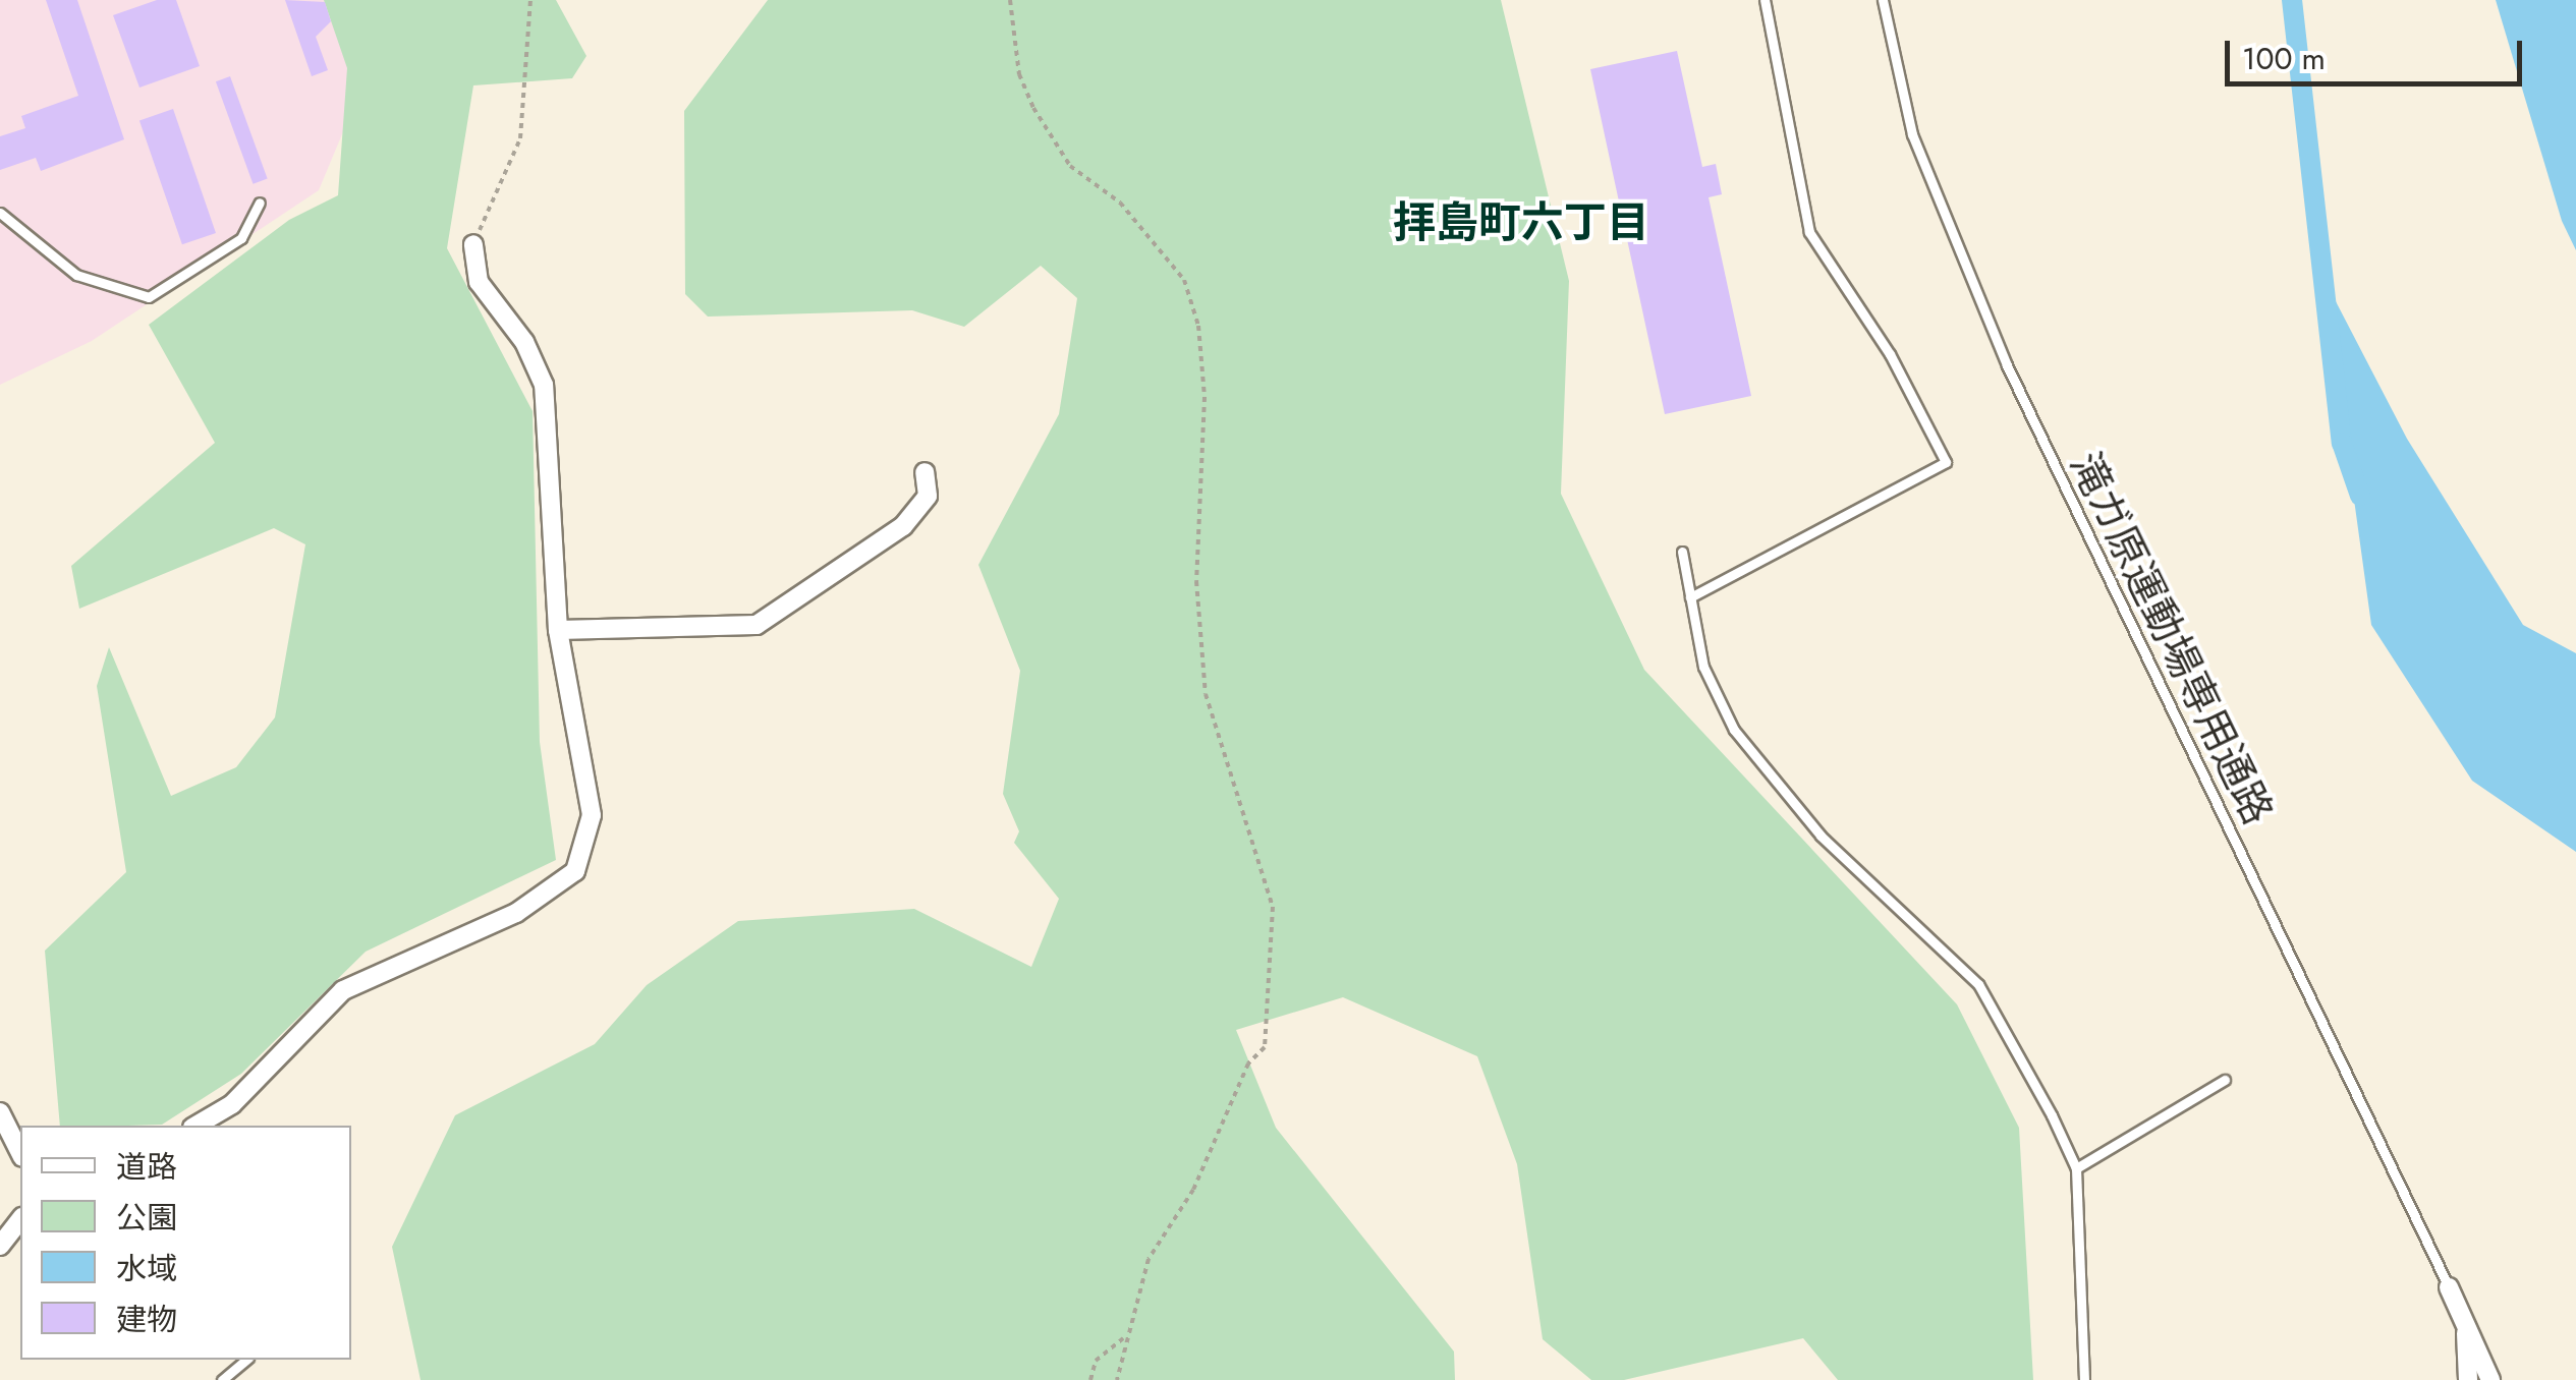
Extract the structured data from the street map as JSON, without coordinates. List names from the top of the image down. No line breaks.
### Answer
{"streets":{"lane":["滝ガ原運動場専用通路"]},"districts":["拝島町六丁目"],"legend":["道路","公園","水域","建物"],"scale_bar":"100 m"}
